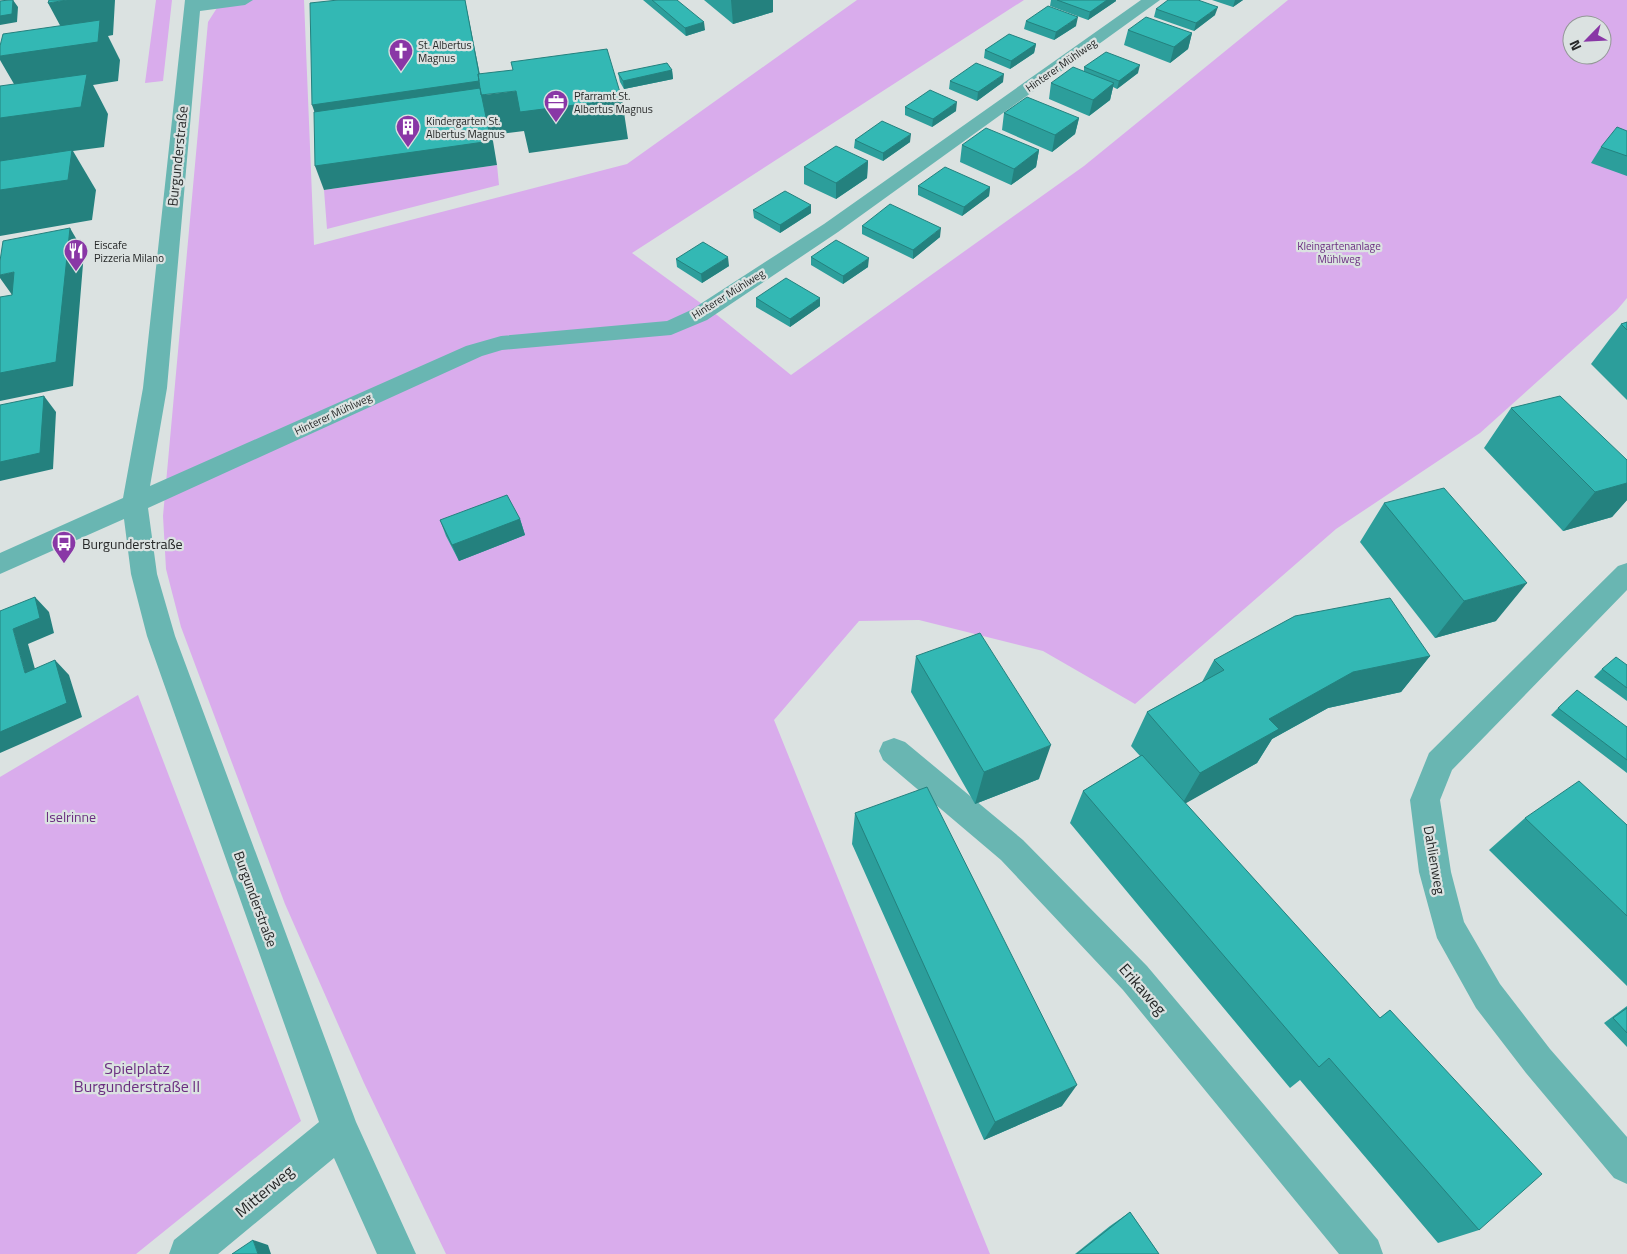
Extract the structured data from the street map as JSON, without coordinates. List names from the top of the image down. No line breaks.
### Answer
{"streets":{"street":["Hinterer Mühlweg","Burgunderstraße","Dahlienweg","Erikaweg","Mitterweg"]},"crossings":[["Hinterer Mühlweg","Burgunderstraße"],["Burgunderstraße","Mitterweg"]],"parks":["Kleingartenanlage Mühlweg","Iselrinne","Spielplatz Burgunderstraße II"],"places":{"church":["St. Albertus Magnus"],"office":["Pfarramt St. Albertus Magnus"],"building":["Kindergarten St. Albertus Magnus"],"restaurant":["Eiscafe Pizzeria Milano"],"bus stop":["Burgunderstraße"]},"north":"bottom left"}
